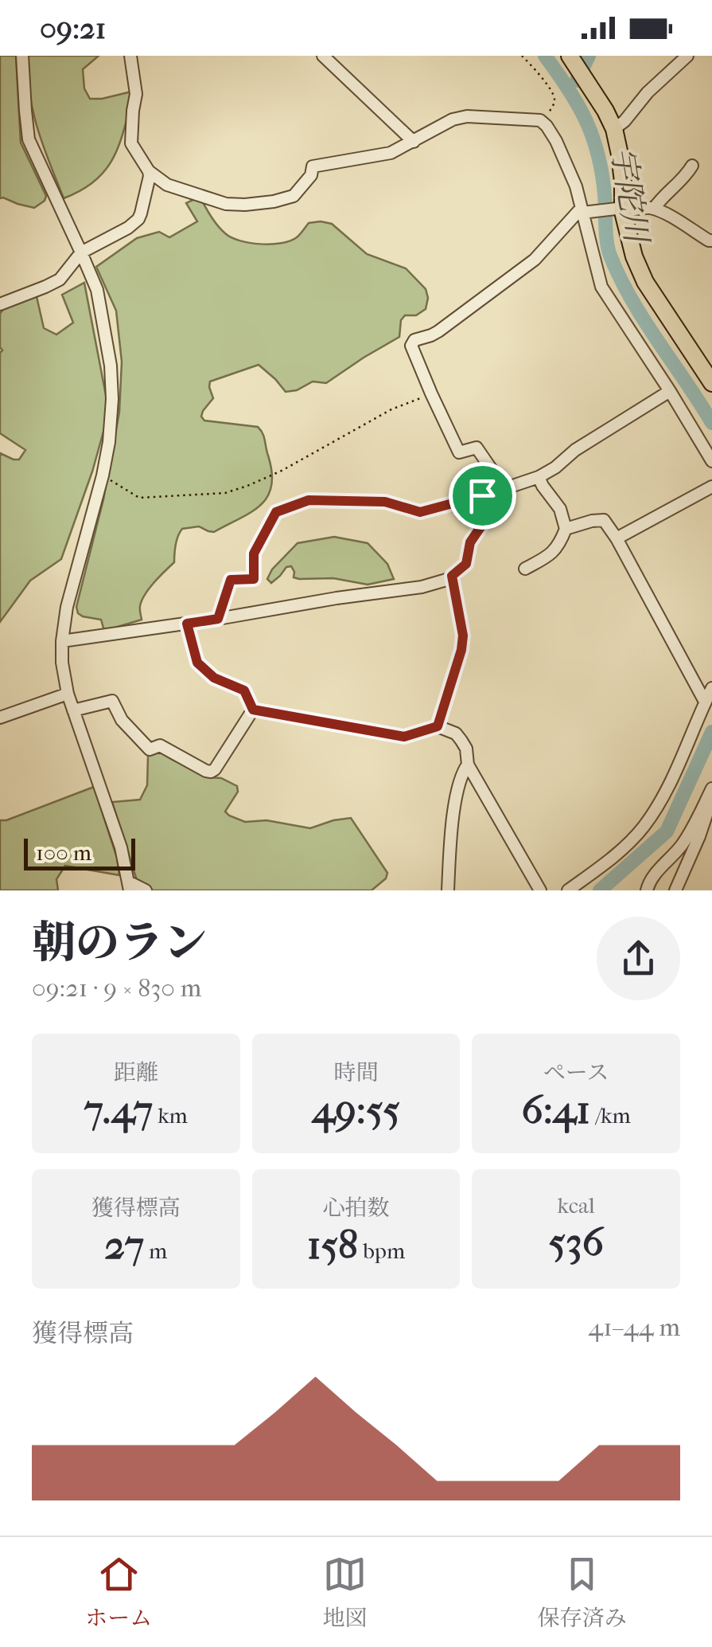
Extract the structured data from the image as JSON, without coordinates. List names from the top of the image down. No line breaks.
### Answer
{"water":["宇陀川"],"scale_bar":"100 m","page":{"status":"09:21","scale":"100 m","heading":["朝のラン","09:21 · 9 × 830 m"],"stats":[["距離","7.47 km"],["時間","49:55"],["ペース","6:41 /km"],["獲得標高","27 m"],["心拍数","158 bpm"],["kcal","536"]],"chart":["獲得標高","41–44 m"],"tabs":["ホーム","地図","保存済み"]}}
